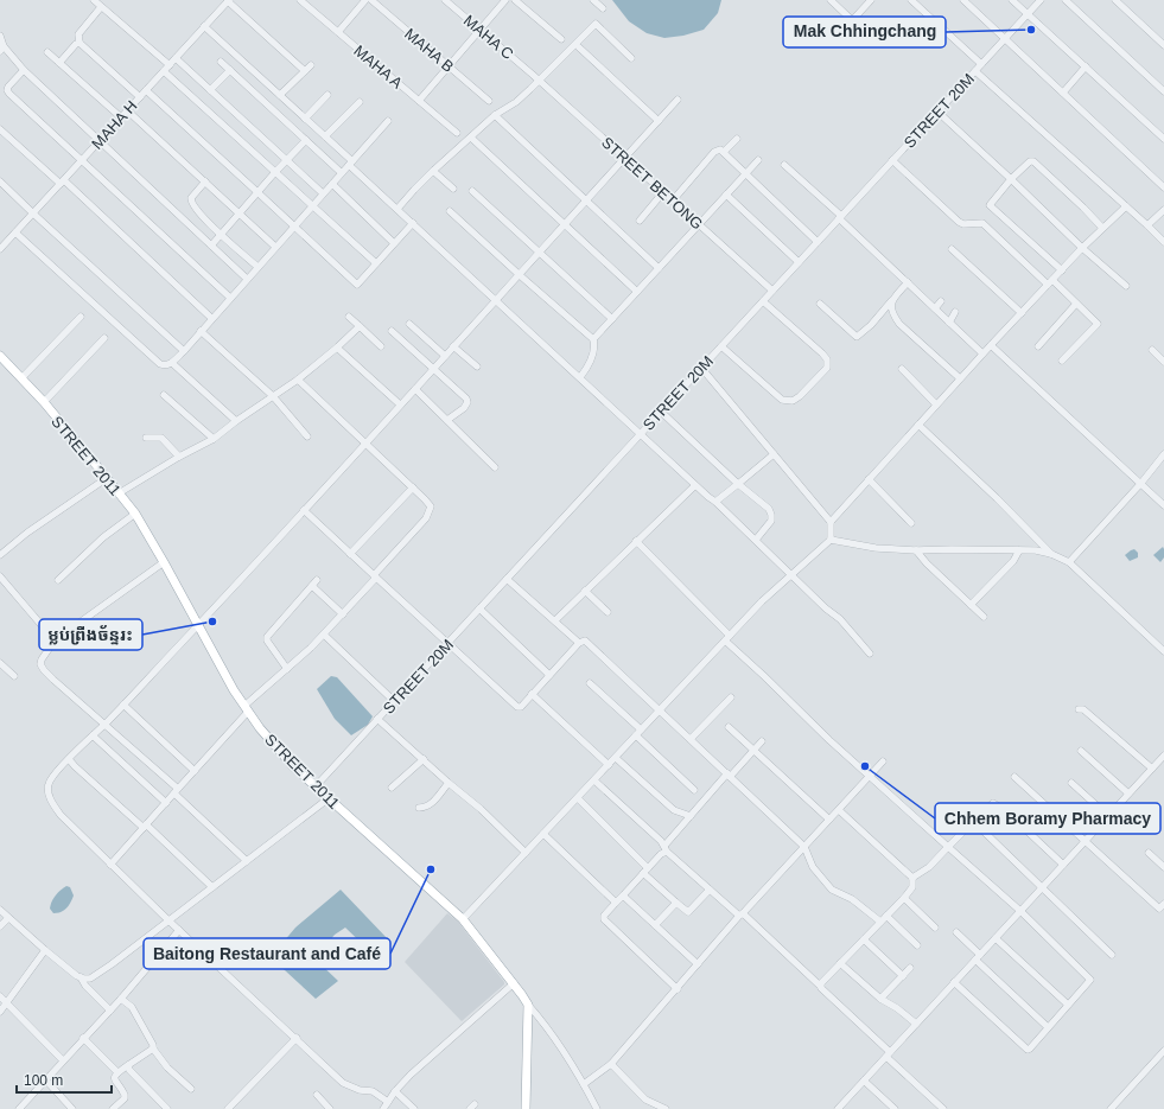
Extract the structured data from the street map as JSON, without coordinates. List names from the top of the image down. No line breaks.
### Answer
{"streets":{"main road":["STREET 2011"],"street":["MAHA C","MAHA B","MAHA A","STREET 20M","MAHA H","STREET BETONG"]},"crossings":[["MAHA C","STREET BETONG"],["STREET 20M","STREET BETONG"],["STREET 20M","STREET 2011"]],"places":["Mak Chhingchang","ម្លប់ព្រីងច័ន្ទរះ","Chhem Boramy Pharmacy","Baitong Restaurant and Café"],"scale_bar":"100 m"}
